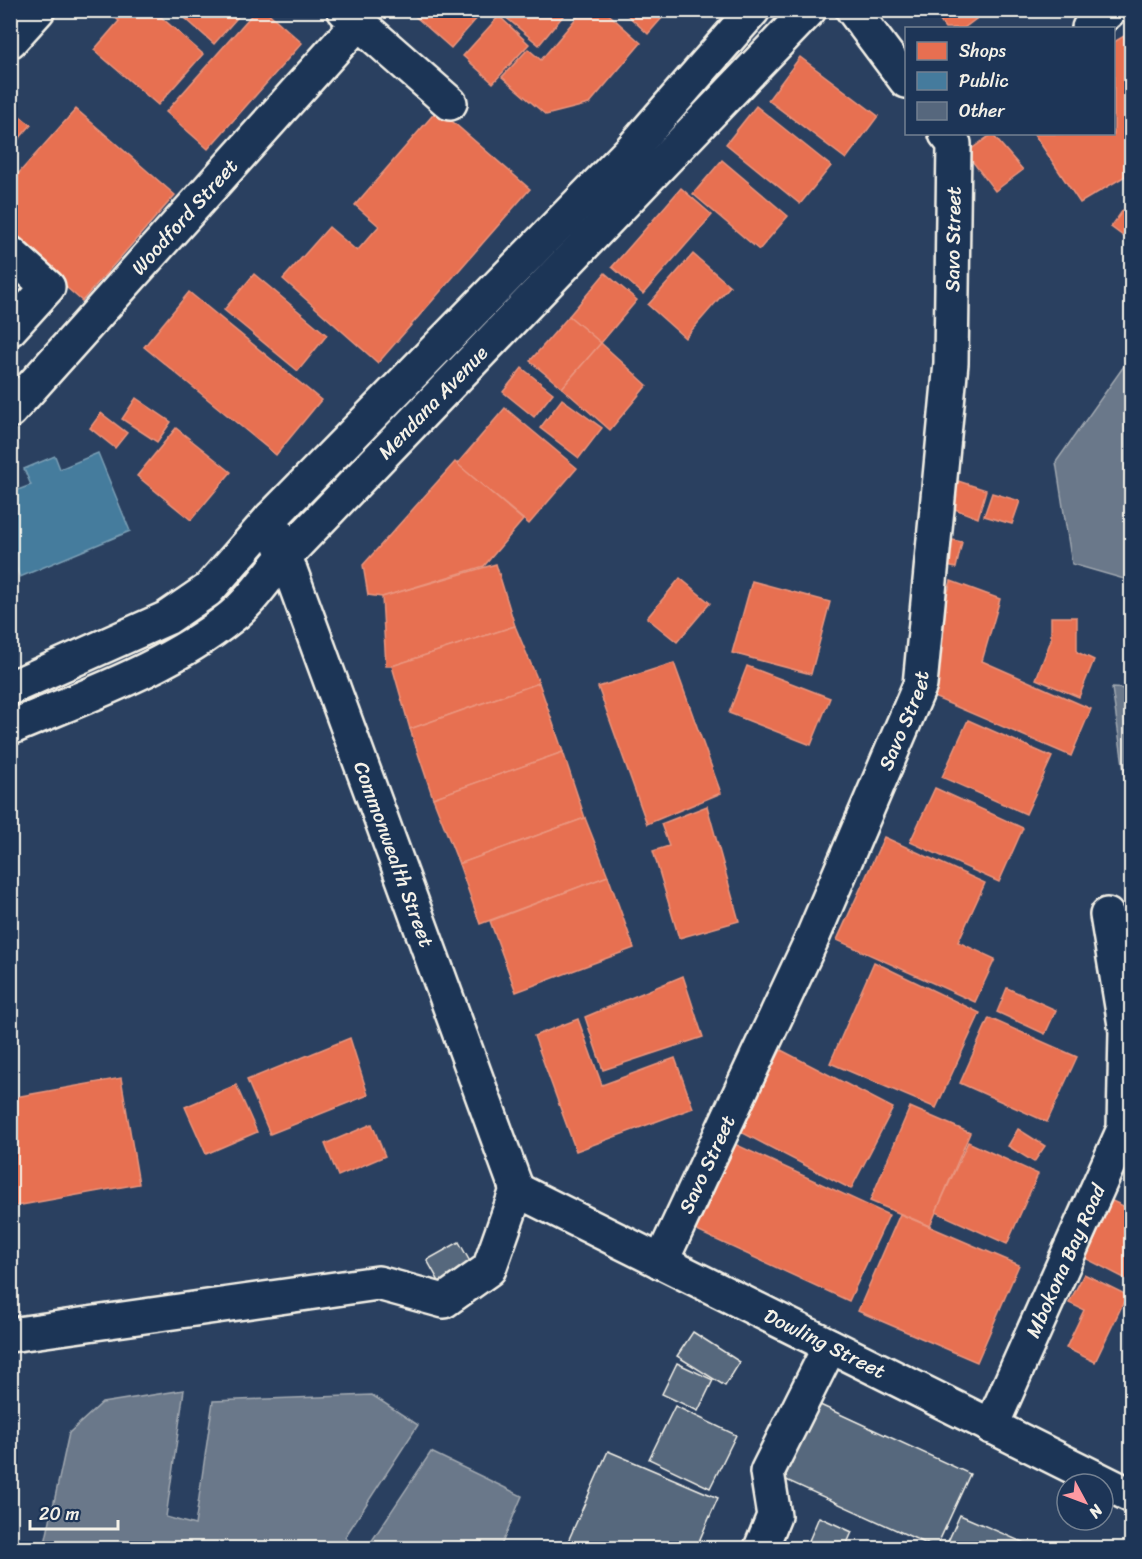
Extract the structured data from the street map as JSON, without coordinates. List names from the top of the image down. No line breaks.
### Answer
{"streets":{"street":["Woodford Street","Savo Street","Mendana Avenue","Commonwealth Street","Mbokona Bay Road","Dowling Street"]},"crossings":[["Savo Street","Dowling Street"],["Mendana Avenue","Commonwealth Street"],["Commonwealth Street","Dowling Street"],["Mbokona Bay Road","Dowling Street"]],"legend":["Shops","Public","Other"],"scale_bar":"20 m","north":"bottom right"}
